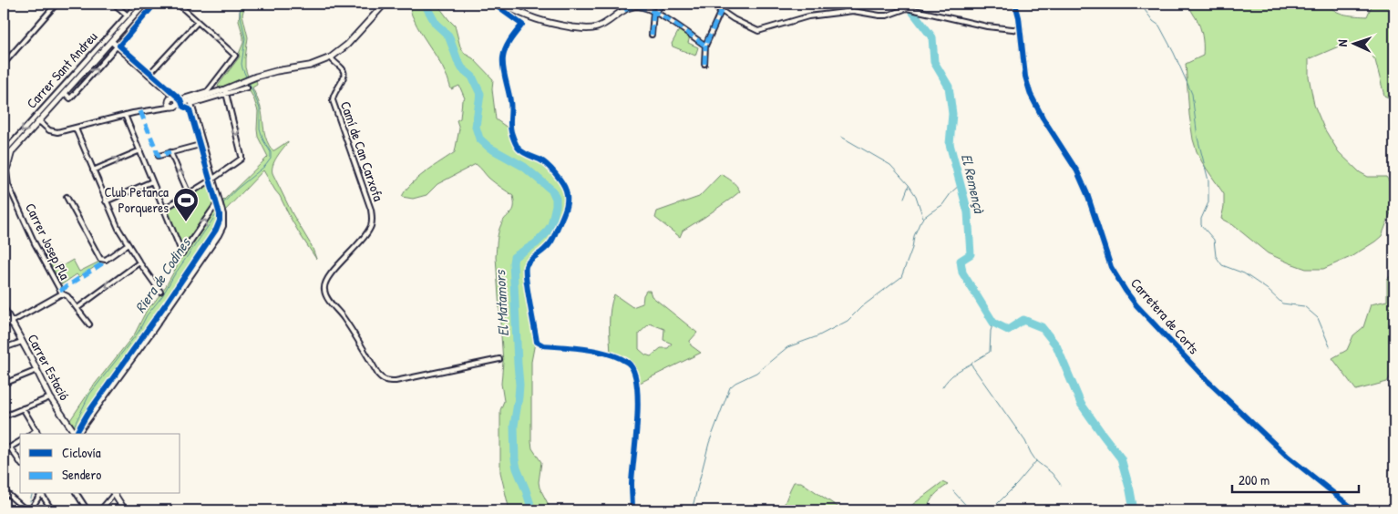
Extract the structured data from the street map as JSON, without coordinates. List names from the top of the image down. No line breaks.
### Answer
{"streets":{"street":["Carrer Sant Andreu","Camí de Can Carxofa","Carrer Josep Pla","Carretera de Corts","Carrer Estació"]},"water":["El Remençà","Riera de Codines","El Matamors"],"places":{"sports":["Club Petanca Porqueres"]},"legend":["Ciclovía","Sendero"],"scale_bar":"200 m","north":"left"}
